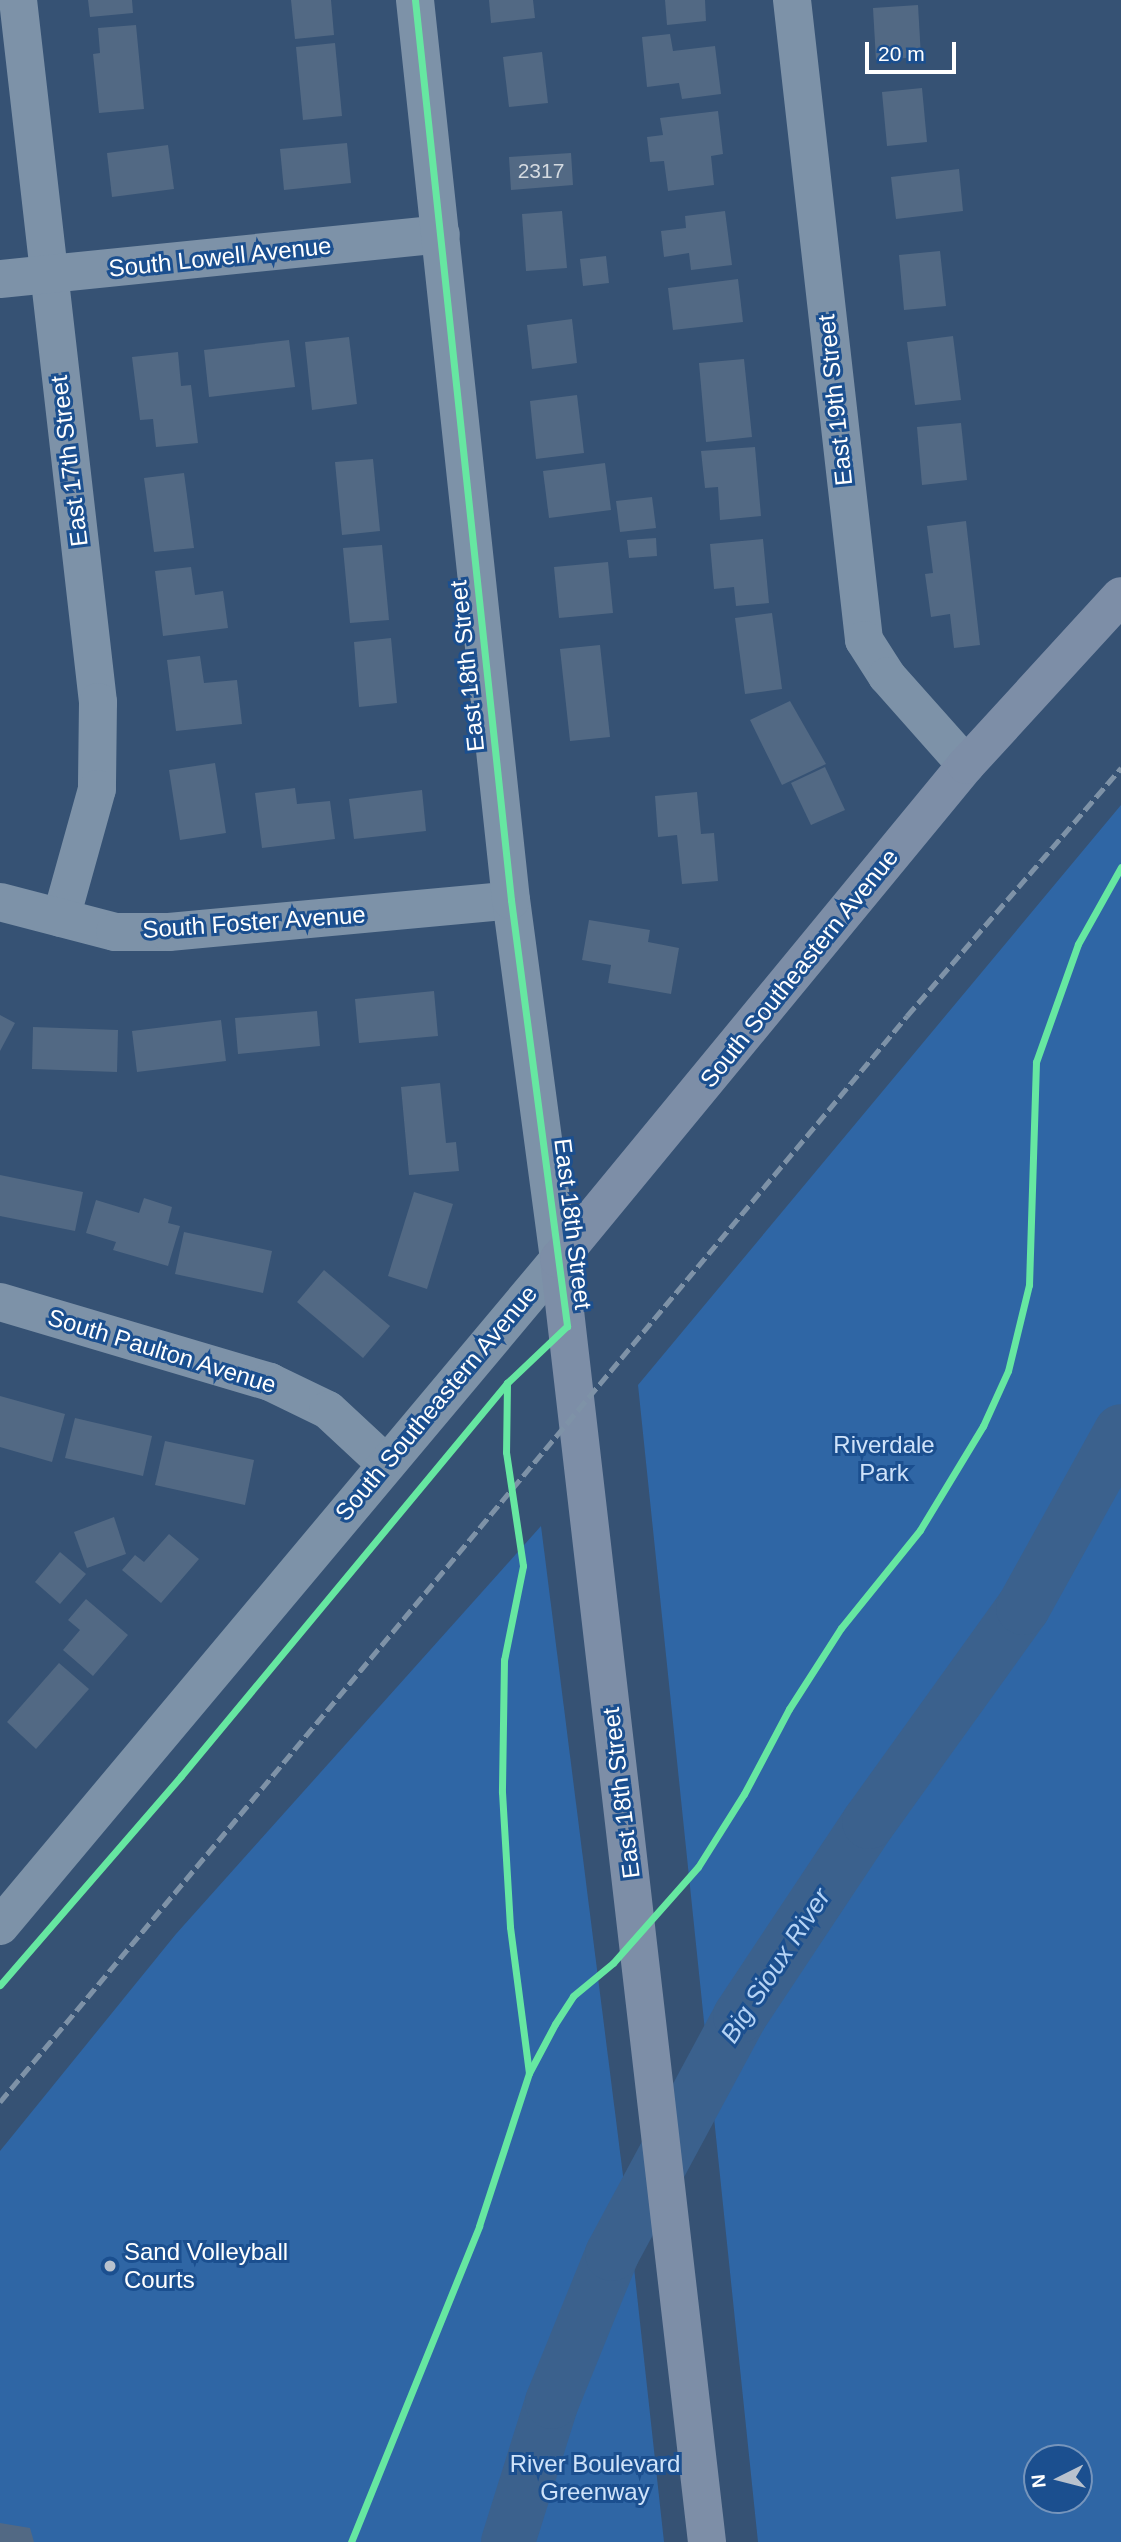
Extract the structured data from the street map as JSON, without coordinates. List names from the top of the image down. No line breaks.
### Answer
{"streets":{"main road":["East 18th Street","South Southeastern Avenue"],"street":["South Lowell Avenue","East 19th Street","East 17th Street","South Foster Avenue","South Paulton Avenue"]},"crossings":[["South Lowell Avenue","East 17th Street"],["South Lowell Avenue","East 18th Street"],["East 19th Street","South Southeastern Avenue"],["East 17th Street","South Foster Avenue"],["East 18th Street","South Foster Avenue"],["East 18th Street","South Southeastern Avenue"],["South Southeastern Avenue","South Paulton Avenue"]],"water":["Big Sioux River"],"parks":["Riverdale Park","River Boulevard Greenway"],"places":["Sand Volleyball Courts"],"house_numbers":["2317"],"scale_bar":"20 m","north":"left"}
